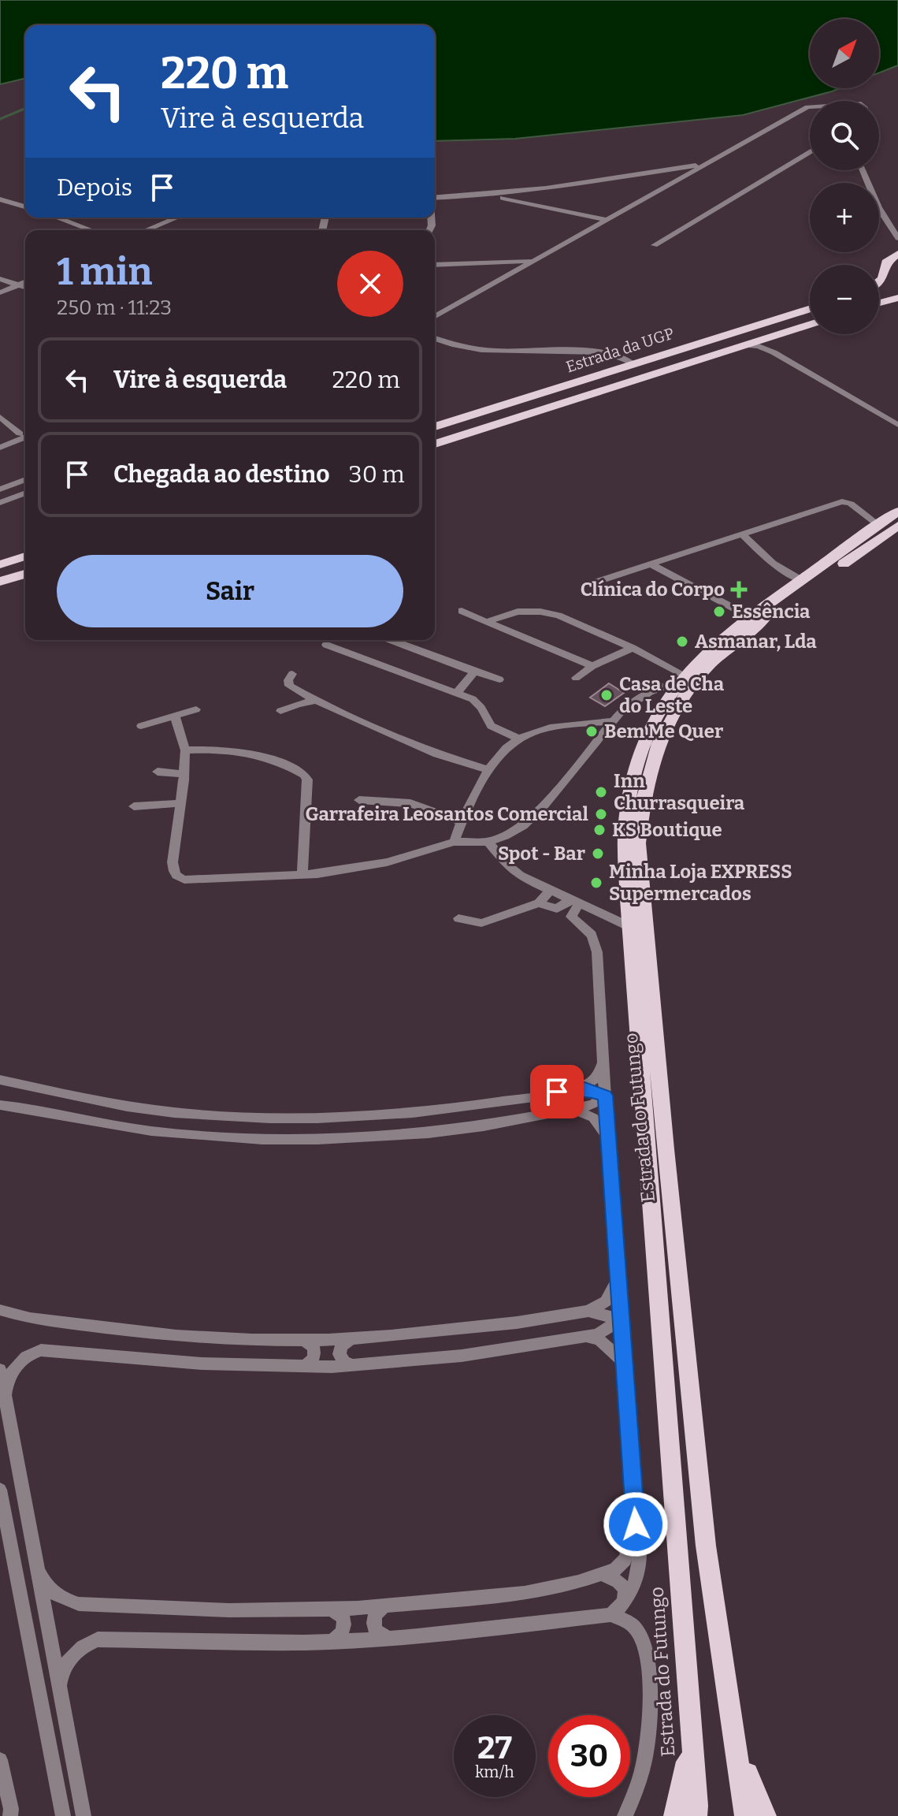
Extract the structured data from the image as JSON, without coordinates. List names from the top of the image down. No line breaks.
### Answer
{"streets":{"main road":["Estrada da UGP","Estrada do Futungo"]},"places":{"health":["Clínica do Corpo"],"other":["Essência","Asmanar, Lda","Casa de Cha do Leste","Bem Me Quer","Inn Churrasqueira","Garrafeira Leosantos Comercial","KS Boutique","Spot - Bar","Minha Loja EXPRESS Supermercados"]},"north":"top right","page":{"map_buttons":["+","−"],"turn":["220 m","Vire à esquerda"],"then":"Depois","heading":["1 min","250 m · 11:23"],"list":[{"name":"Vire à esquerda","value":"220 m"},{"name":"Chegada ao destino","value":"30 m"}],"buttons":"Sair","speed":"27 km/h","limit":"30"}}
